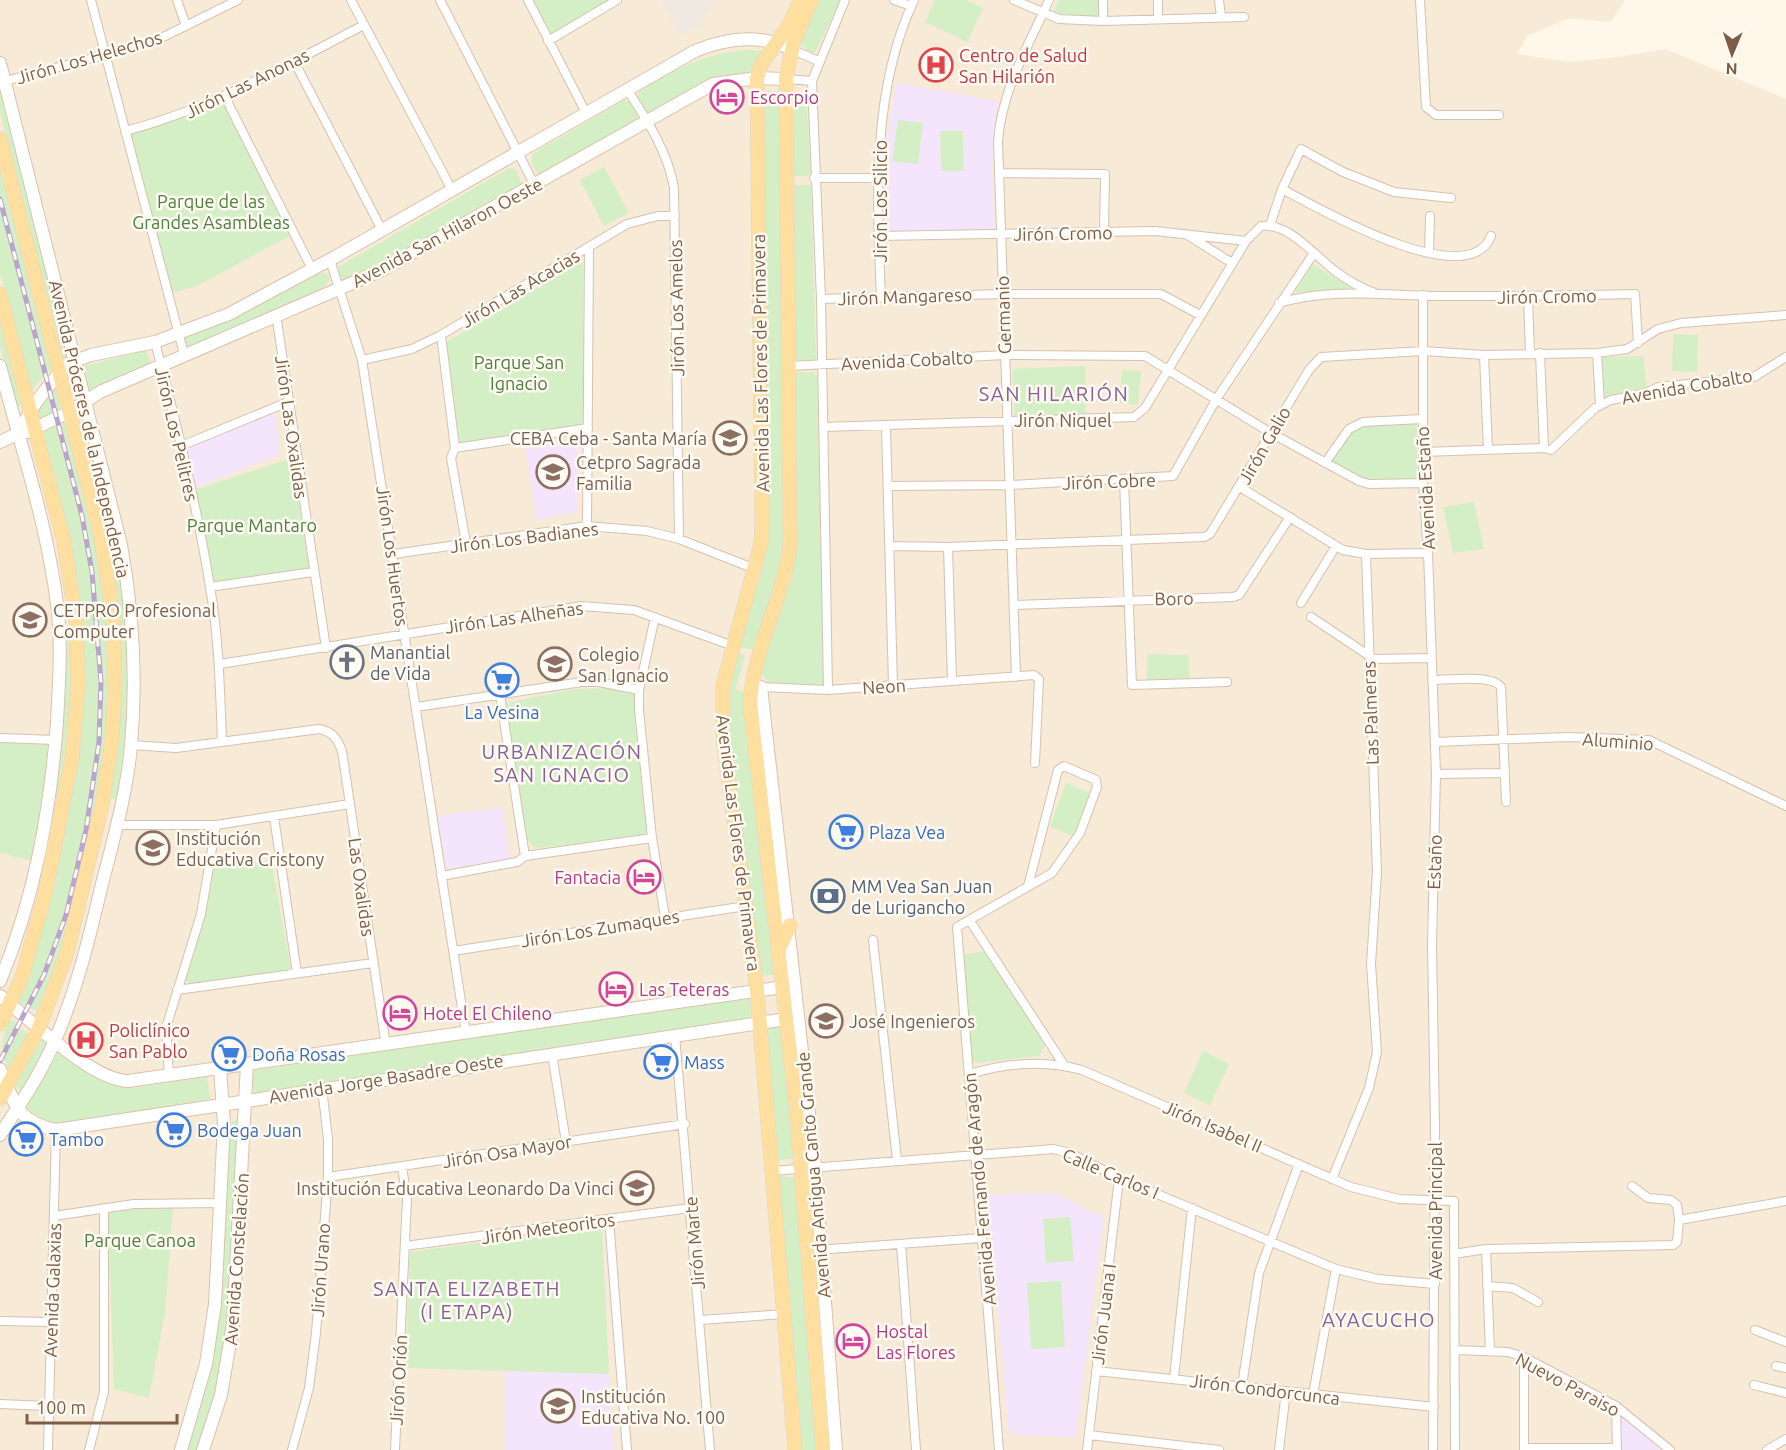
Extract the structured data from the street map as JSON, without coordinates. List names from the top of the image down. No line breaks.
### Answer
{"streets":{"main road":["Avenida San Hilaron Oeste","Avenida Las Flores de Primavera","Avenida Próceres de la Independencia","Avenida Jorge Basadre Oeste","Avenida Antigua Canto Grande","Avenida Constelación"],"street":["Jirón Los Helechos","Jirón Las Anonas","Jirón Los Silicio","Jirón Cromo","Jirón Las Acacias","Jirón Mangareso","Jirón Los Amelos","Germanio","Avenida Cobalto","Jirón Niquel","Jirón Las Oxalidas","Jirón Los Pelitres","Jirón Galio","Jirón Cobre","Avenida Estaño","Jirón Los Badianes","Jirón Los Huertos","Boro","Jirón Las Alheñas","Neon","Las Palmeras","Aluminio","Estaño","Las Oxalidas","Jirón Los Zumaques","Jirón Isabel II","Jirón Osa Mayor","Calle Carlos I","Avenida Fernando de Aragón","Avenida Principal","Jirón Meteoritos","Jirón Marte","Jirón Urano","Avenida Galaxias","Jirón Juana I","Jirón Orión","Nuevo Paraiso","Jirón Condorcunca"]},"crossings":[["Jirón Los Helechos","Avenida Próceres de la Independencia"],["Jirón Los Helechos","Jirón Los Pelitres"],["Jirón Las Anonas","Jirón Los Pelitres"],["Jirón Los Silicio","Jirón Cromo"],["Jirón Los Silicio","Jirón Mangareso"],["Avenida San Hilaron Oeste","Jirón Los Amelos"],["Avenida San Hilaron Oeste","Avenida Las Flores de Primavera"],["Avenida San Hilaron Oeste","Jirón Las Oxalidas"],["Avenida San Hilaron Oeste","Avenida Próceres de la Independencia"],["Avenida San Hilaron Oeste","Jirón Los Pelitres"],["Avenida San Hilaron Oeste","Jirón Los Huertos"],["Jirón Cromo","Germanio"],["Jirón Cromo","Jirón Niquel"],["Jirón Cromo","Jirón Galio"],["Jirón Cromo","Jirón Cobre"],["Jirón Cromo","Avenida Estaño"],["Jirón Las Acacias","Jirón Los Amelos"],["Jirón Las Acacias","Jirón Los Huertos"],["Jirón Mangareso","Germanio"],["Jirón Mangareso","Jirón Niquel"],["Jirón Los Amelos","Jirón Los Badianes"],["Germanio","Avenida Cobalto"],["Germanio","Jirón Niquel"],["Germanio","Jirón Galio"],["Germanio","Jirón Cobre"],["Germanio","Boro"],["Germanio","Neon"],["Avenida Cobalto","Avenida Las Flores de Primavera"],["Avenida Cobalto","Jirón Niquel"],["Avenida Cobalto","Jirón Galio"],["Avenida Cobalto","Jirón Cobre"],["Avenida Cobalto","Avenida Estaño"],["Avenida Las Flores de Primavera","Jirón Los Badianes"],["Avenida Las Flores de Primavera","Jirón Las Alheñas"],["Avenida Las Flores de Primavera","Neon"],["Avenida Las Flores de Primavera","Jirón Los Zumaques"],["Avenida Las Flores de Primavera","Avenida Jorge Basadre Oeste"],["Avenida Las Flores de Primavera","Calle Carlos I"],["Avenida Las Flores de Primavera","Avenida Antigua Canto Grande"],["Jirón Las Oxalidas","Jirón Las Alheñas"],["Avenida Próceres de la Independencia","Avenida Jorge Basadre Oeste"],["Jirón Los Pelitres","Jirón Las Alheñas"],["Jirón Los Pelitres","Las Oxalidas"],["Jirón Galio","Avenida Estaño"],["Avenida Estaño","Estaño"],["Jirón Los Badianes","Jirón Los Huertos"],["Jirón Los Huertos","Jirón Las Alheñas"],["Jirón Los Huertos","Jirón Los Zumaques"],["Jirón Los Huertos","Avenida Jorge Basadre Oeste"],["Neon","Avenida Antigua Canto Grande"],["Las Palmeras","Jirón Isabel II"],["Aluminio","Estaño"],["Estaño","Avenida Principal"],["Las Oxalidas","Avenida Jorge Basadre Oeste"],["Avenida Jorge Basadre Oeste","Jirón Marte"],["Avenida Jorge Basadre Oeste","Avenida Constelación"],["Avenida Jorge Basadre Oeste","Jirón Urano"],["Avenida Jorge Basadre Oeste","Avenida Galaxias"],["Jirón Isabel II","Avenida Fernando de Aragón"],["Jirón Isabel II","Avenida Principal"],["Jirón Osa Mayor","Jirón Marte"],["Jirón Osa Mayor","Jirón Urano"],["Jirón Osa Mayor","Jirón Orión"],["Calle Carlos I","Avenida Antigua Canto Grande"],["Calle Carlos I","Avenida Fernando de Aragón"],["Calle Carlos I","Avenida Principal"],["Calle Carlos I","Jirón Juana I"],["Avenida Principal","Nuevo Paraiso"],["Avenida Principal","Jirón Condorcunca"],["Jirón Meteoritos","Jirón Marte"],["Jirón Meteoritos","Jirón Orión"],["Jirón Juana I","Jirón Condorcunca"]],"districts":["SAN HILARIÓN","URBANIZACIÓN SAN IGNACIO","SANTA ELIZABETH (I ETAPA)","AYACUCHO"],"parks":["Parque de las Grandes Asambleas","Parque San Ignacio","Parque Mantaro","Parque Canoa"],"places":{"hospital":["Centro de Salud San Hilarión","Policlínico San Pablo"],"hotel":["Escorpio","Fantacia","Las Teteras","Hotel El Chileno","Hostal Las Flores"],"school or university":["CEBA Ceba - Santa María","Cetpro Sagrada Familia","CETPRO Profesional Computer","Colegio San Ignacio","Institución Educativa Cristony","José Ingenieros","Institución Educativa Leonardo Da Vinci","Institución Educativa No. 100"],"church":["Manantial de Vida"],"supermarket":["La Vesina","Plaza Vea","Doña Rosas","Mass","Bodega Juan","Tambo"],"bank":["MM Vea San Juan de Lurigancho"]},"scale_bar":"100 m","north":"bottom"}
